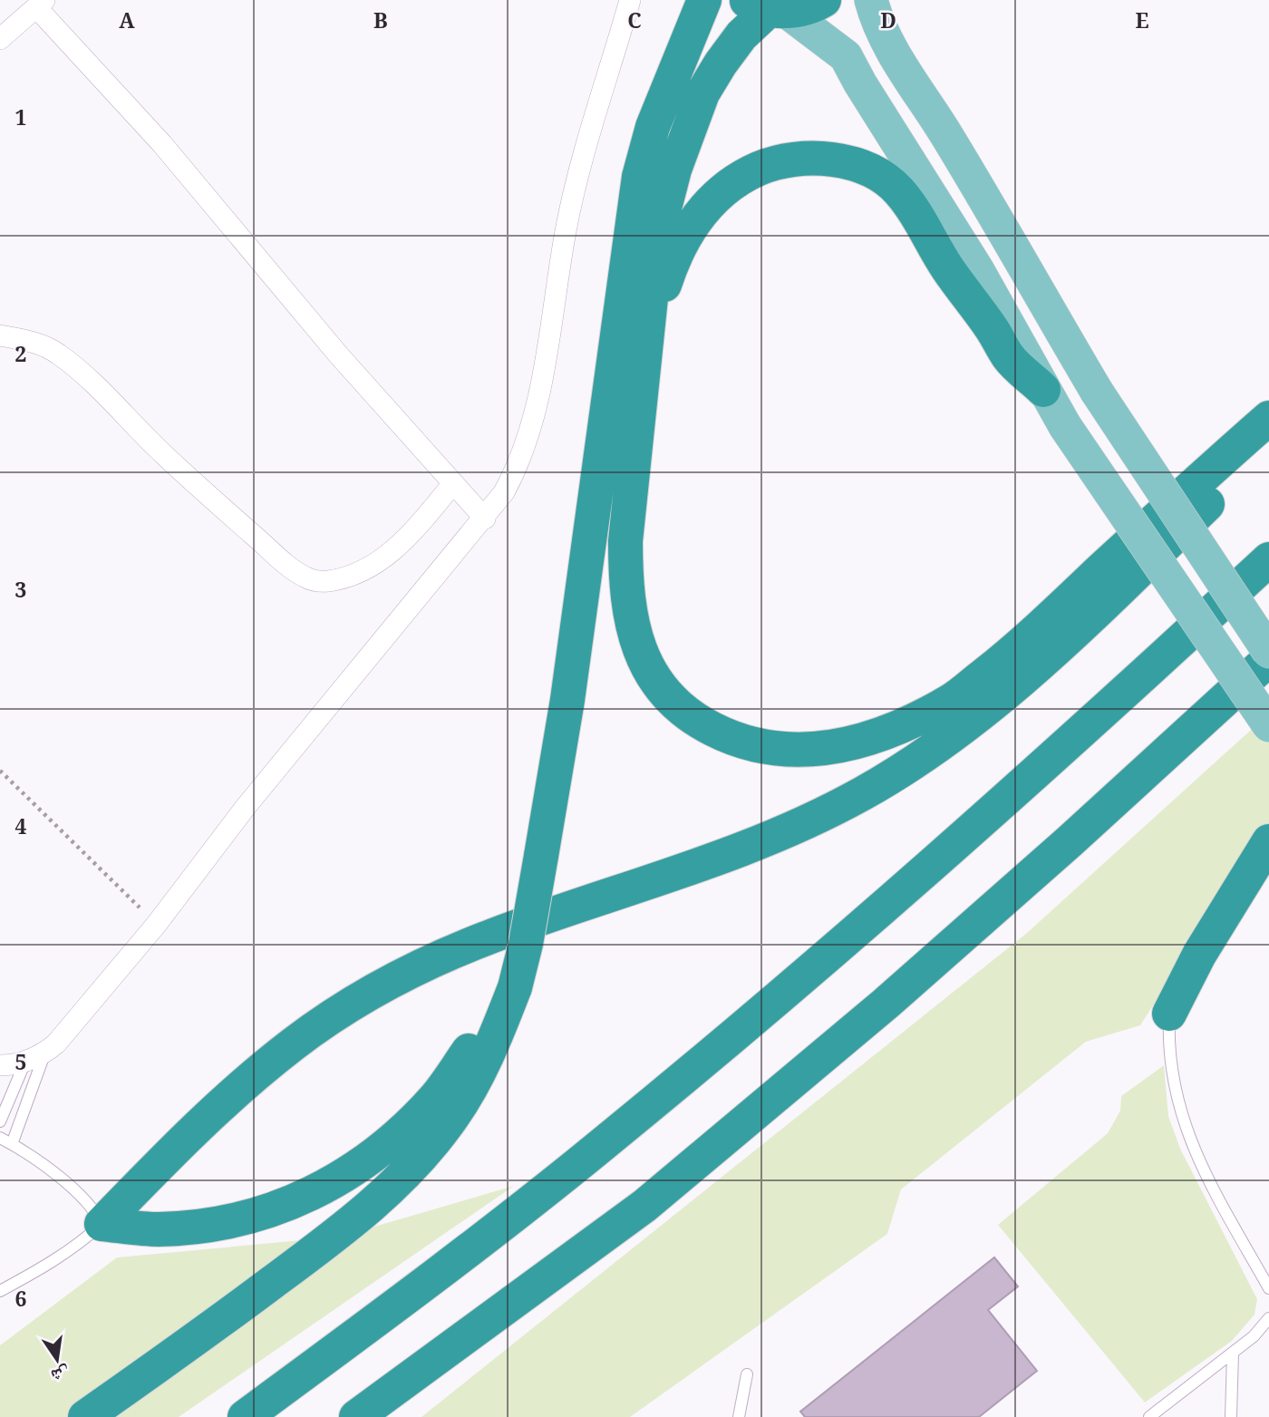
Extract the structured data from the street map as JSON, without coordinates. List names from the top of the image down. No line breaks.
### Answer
{"north":"bottom","grid":{"columns":["A","B","C","D","E"],"rows":["1","2","3","4","5","6"]}}
